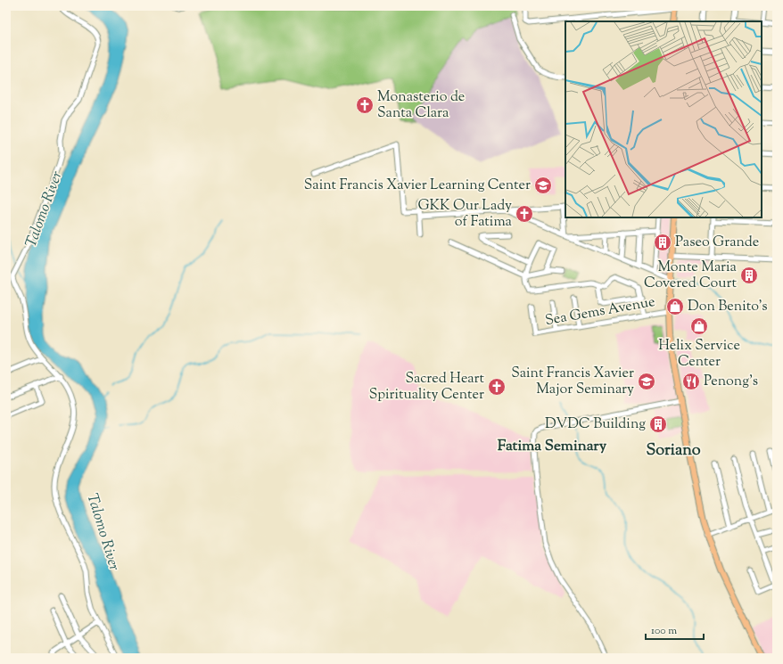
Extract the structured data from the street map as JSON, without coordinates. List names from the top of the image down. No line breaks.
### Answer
{"streets":{"street":["Sea Gems Avenue"]},"districts":["Fatima Seminary","Soriano"],"water":["Talomo River"],"places":{"church":["Monasterio de Santa Clara","GKK Our Lady of Fatima","Sacred Heart Spirituality Center"],"school or university":["Saint Francis Xavier Learning Center","Saint Francis Xavier Major Seminary"],"building":["Paseo Grande","Monte Maria Covered Court","DVDC Building"],"shop":["Don Benito's","Helix Service Center"],"restaurant":["Penong's"]},"scale_bar":"100 m"}
